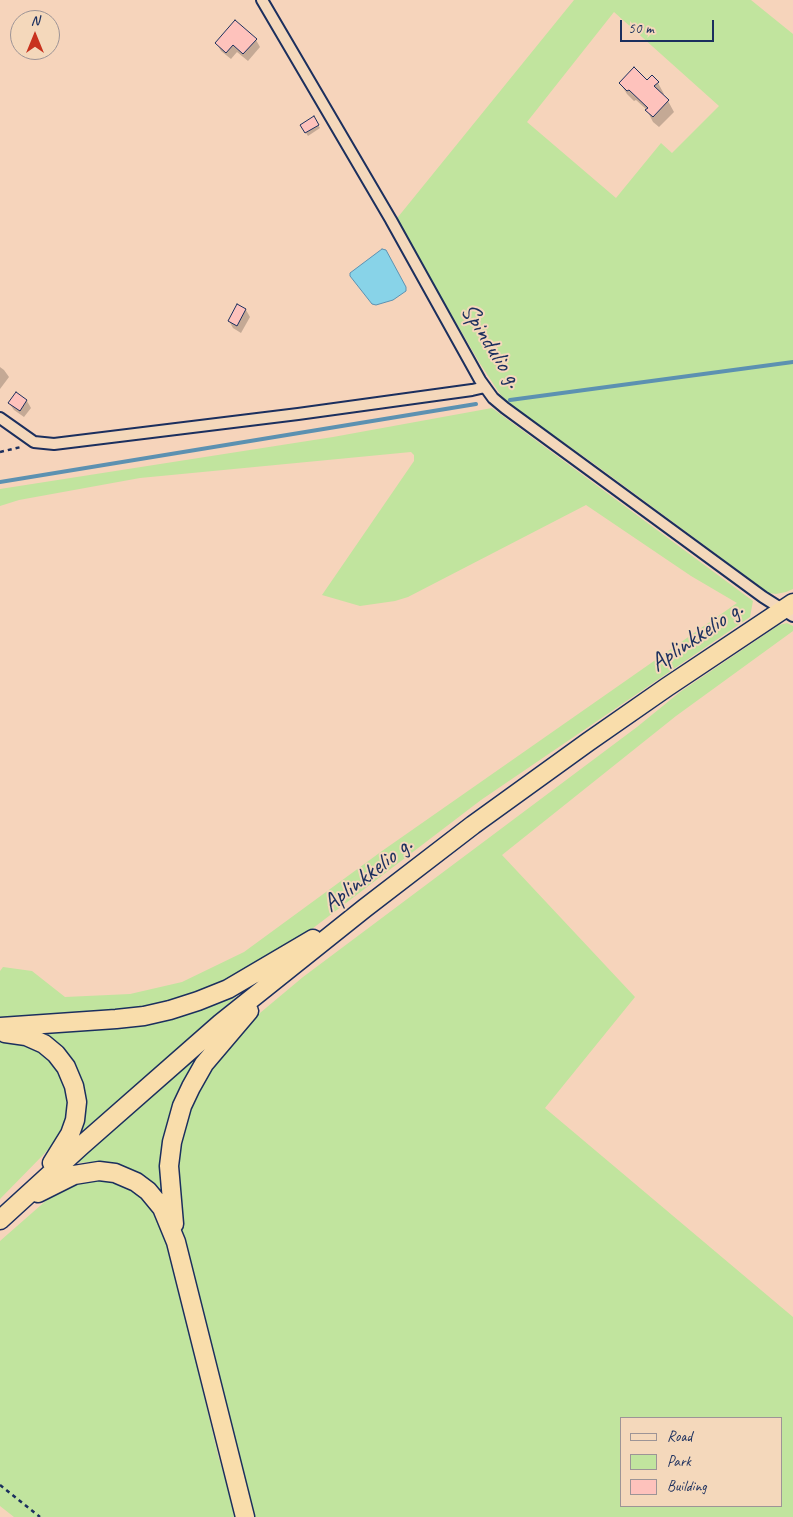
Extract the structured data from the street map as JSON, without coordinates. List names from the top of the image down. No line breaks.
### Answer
{"streets":{"highway":["Aplinkkelio g."],"street":["Spindulio g."]},"crossings":[["Spindulio g.","Aplinkkelio g."]],"legend":["Road","Park","Building"],"scale_bar":"50 m","north":"top"}
